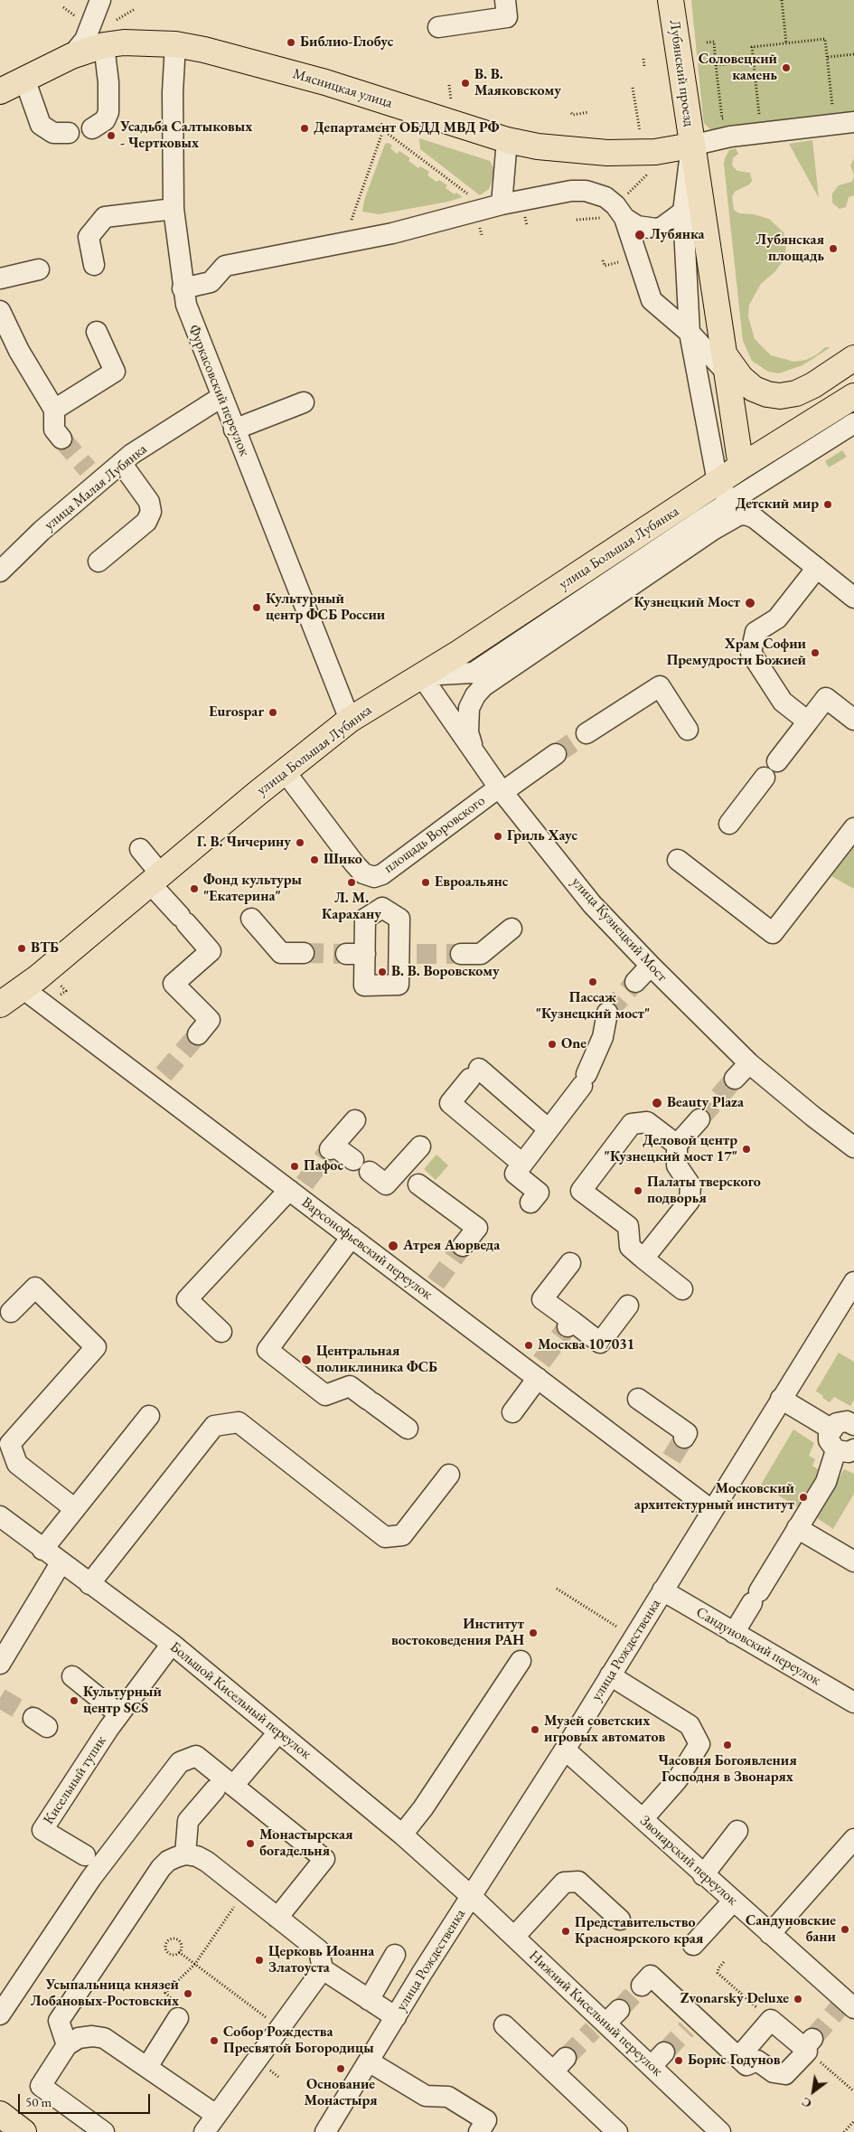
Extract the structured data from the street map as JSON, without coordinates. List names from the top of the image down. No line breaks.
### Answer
{"streets":{"main road":["Лубянский проезд","Мясницкая улица","улица Большая Лубянка"],"street":["Фуркасовский переулок","улица Малая Лубянка","площадь Воровского","улица Кузнецкий Мост","Варсонофьевский переулок","Сандуновский переулок","улица Рождественка","Большой Кисельный переулок","Кисельный тупик","Звонарский переулок","Нижний Кисельный переулок"]},"crossings":[["Лубянский проезд","Мясницкая улица"],["Мясницкая улица","Фуркасовский переулок"],["Фуркасовский переулок","улица Малая Лубянка"],["Фуркасовский переулок","улица Большая Лубянка"],["улица Большая Лубянка","площадь Воровского"],["улица Большая Лубянка","улица Кузнецкий Мост"],["улица Большая Лубянка","Варсонофьевский переулок"],["площадь Воровского","улица Кузнецкий Мост"],["Варсонофьевский переулок","улица Рождественка"],["Сандуновский переулок","улица Рождественка"],["улица Рождественка","Большой Кисельный переулок"],["улица Рождественка","Звонарский переулок"],["улица Рождественка","Нижний Кисельный переулок"],["Большой Кисельный переулок","Кисельный тупик"],["Большой Кисельный переулок","Нижний Кисельный переулок"]],"places":["Библио-Глобус","Соловецкий камень","В. В. Маяковскому","Департамент ОБДД МВД РФ","Усадьба Салтыковых - Чертковых","Лубянка","Лубянская площадь","Детский мир","Кузнецкий Мост","Культурный центр ФСБ России","Храм Софии Премудрости Божией","Eurospar","Гриль Хаус","Г. В. Чичерину","Шико","Л. М. Карахану","Евроальянс","Фонд культуры \"Екатерина\"","ВТБ","В. В. Воровскому","Пассаж \"Кузнецкий мост\"","One","Beauty Plaza","Деловой центр \"Кузнецкий мост 17\"","Пафос","Палаты тверского подворья","Атрея Аюрведа","Москва 107031","Центральная поликлиника ФСБ","Московский архитектурный институт","Институт востоковедения РАН","Культурный центр SCS","Музей советских игровых автоматов","Часовня Богоявления Господня в Звонарях","Монастырская богадельня","Сандуновские бани","Представительство Красноярского края","Церковь Иоанна Златоуста","Усыпальница князей Лобановых-Ростовских","Zvonarsky Deluxe","Собор Рождества Пресвятой Богородицы","Борис Годунов","Основание Монастыря"],"scale_bar":"50 m","north":"bottom left"}
